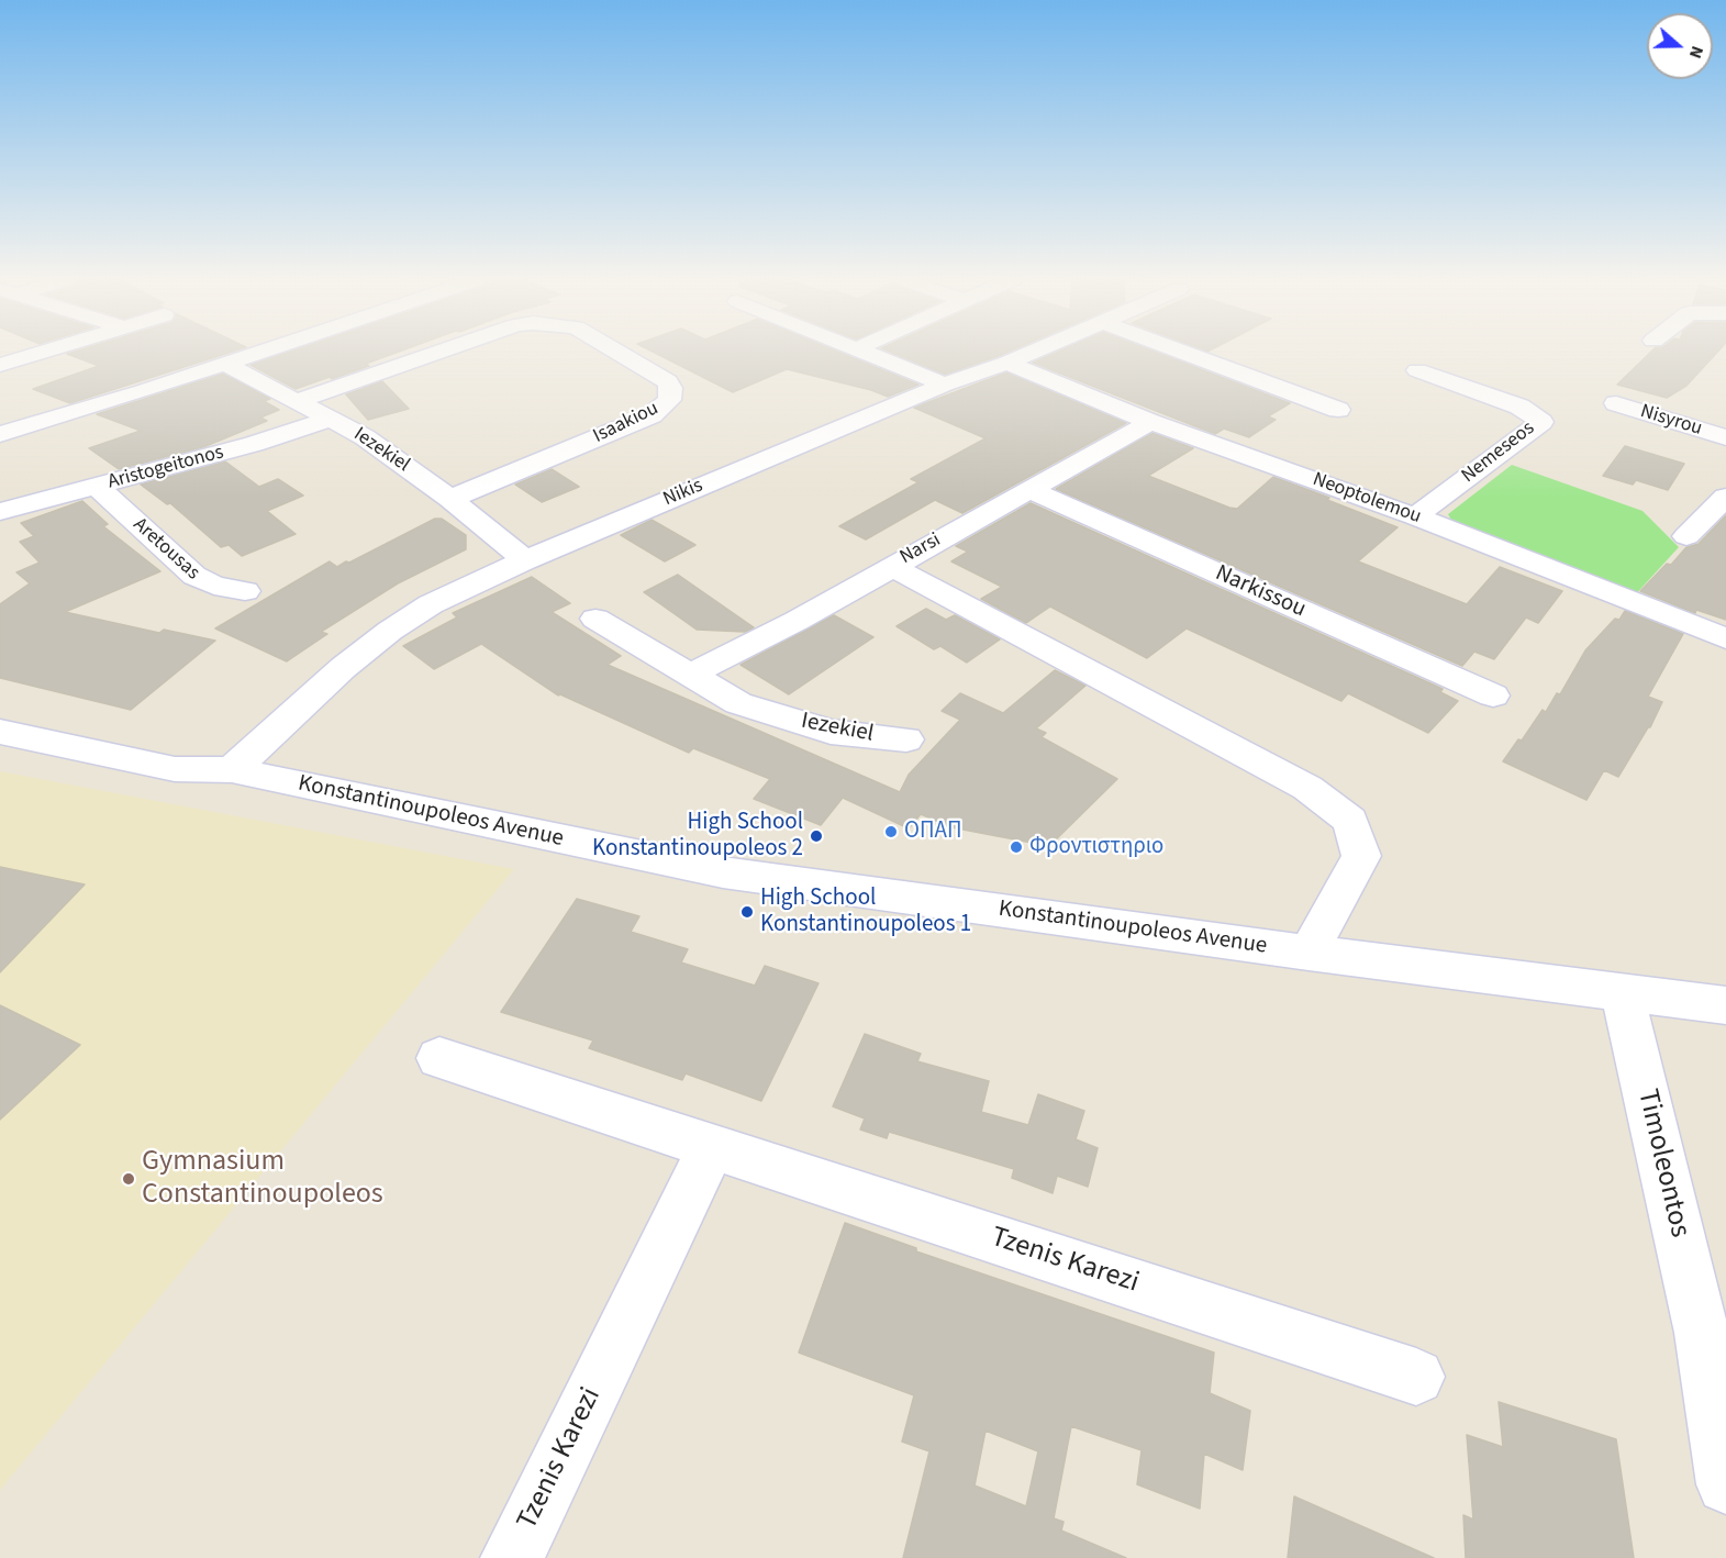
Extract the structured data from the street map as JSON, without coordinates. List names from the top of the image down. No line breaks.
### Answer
{"streets":{"street":["Nisyrou","Isaakiou","Iezekiel","Nemeseos","Aristogeitonos","Nikis","Neoptolemou","Aretousas","Narsi","Narkissou","Konstantinoupoleos Avenue","Timoleontos","Tzenis Karezi"]},"crossings":[["Isaakiou","Iezekiel"],["Iezekiel","Aristogeitonos"],["Iezekiel","Nikis"],["Iezekiel","Narsi"],["Nemeseos","Neoptolemou"],["Aristogeitonos","Aretousas"],["Nikis","Neoptolemou"],["Nikis","Konstantinoupoleos Avenue"],["Neoptolemou","Narsi"],["Narsi","Narkissou"],["Konstantinoupoleos Avenue","Timoleontos"]],"places":["ΟΠΑΠ","High School Konstantinoupoleos 2","Φροντιστηριο","High School Konstantinoupoleos 1","Gymnasium Constantinoupoleos"],"north":"right"}
